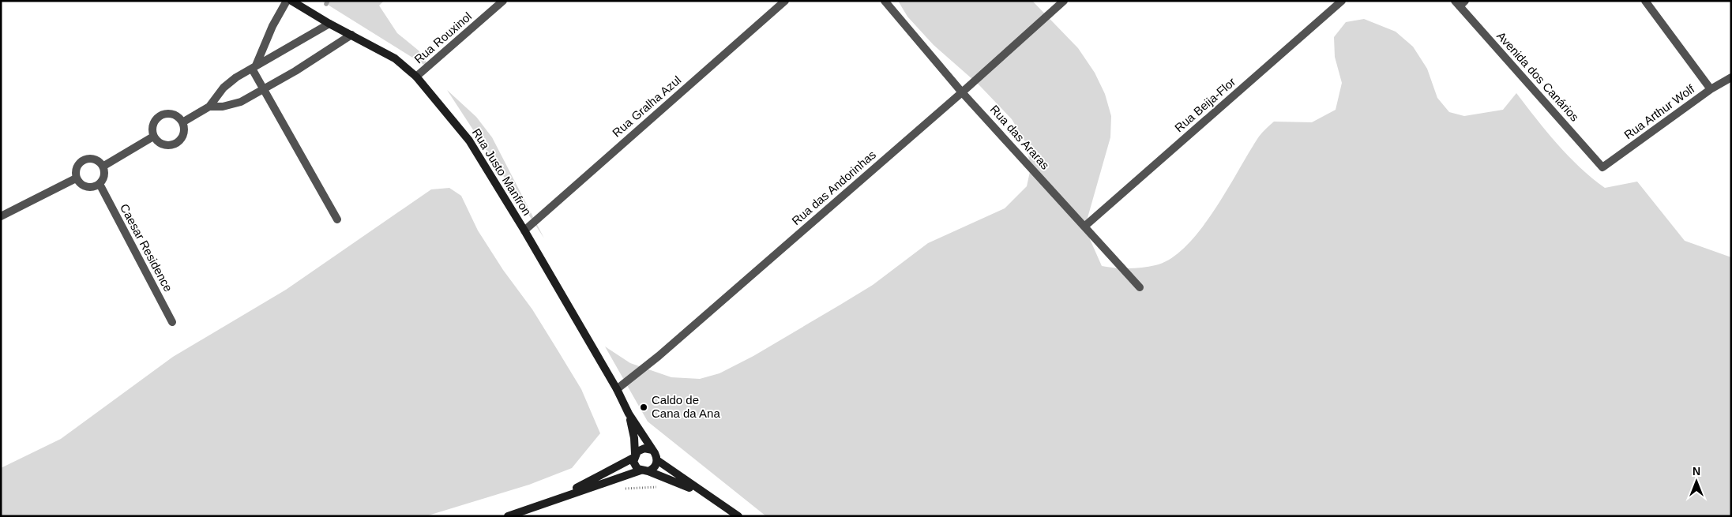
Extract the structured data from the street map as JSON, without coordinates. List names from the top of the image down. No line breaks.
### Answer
{"streets":{"main road":["Rua Justo Manfron"],"street":["Rua Rouxinol","Avenida dos Canários","Rua Beija-Flor","Rua Gralha Azul","Rua Arthur Wolf","Rua das Araras","Rua das Andorinhas","Caesar Residence"]},"crossings":[["Rua Rouxinol","Rua Justo Manfron"],["Avenida dos Canários","Rua Arthur Wolf"],["Rua Beija-Flor","Rua das Araras"],["Rua Gralha Azul","Rua Justo Manfron"],["Rua das Araras","Rua das Andorinhas"],["Rua Justo Manfron","Rua das Andorinhas"]],"places":["Caldo de Cana da Ana"],"north":"top"}
